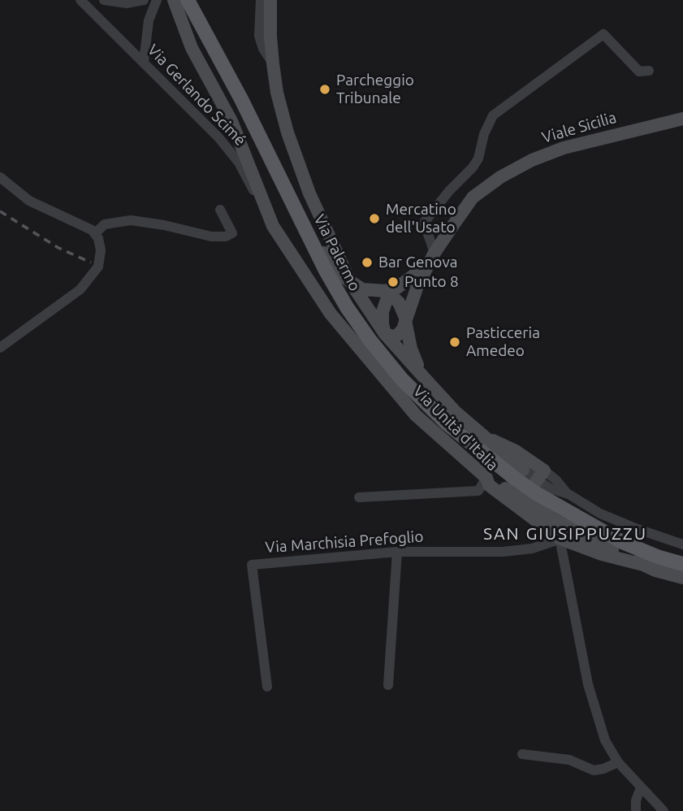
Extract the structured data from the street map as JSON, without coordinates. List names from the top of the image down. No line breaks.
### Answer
{"streets":{"main road":["Via Palermo"],"street":["Via Gerlando Scimé","Viale Sicilia","Via Unità d'Italia","Via Marchisia Prefoglio"]},"crossings":[["Via Gerlando Scimé","Via Unità d'Italia"],["Via Palermo","Via Unità d'Italia"],["Via Unità d'Italia","Via Marchisia Prefoglio"]],"districts":["SAN GIUSIPPUZZU"],"places":["Parcheggio Tribunale","Mercatino dell'Usato","Bar Genova","Punto 8","Pasticceria Amedeo"]}
